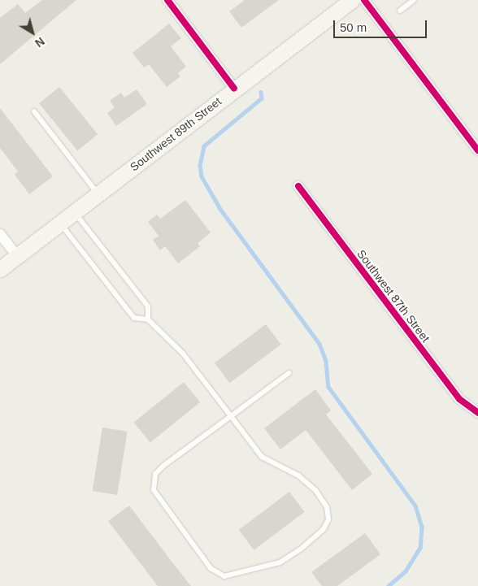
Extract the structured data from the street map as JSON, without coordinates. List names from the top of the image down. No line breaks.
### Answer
{"streets":{"main road":["Southwest 89th Street"],"street":["Southwest 87th Street"]},"scale_bar":"50 m","north":"bottom right"}
